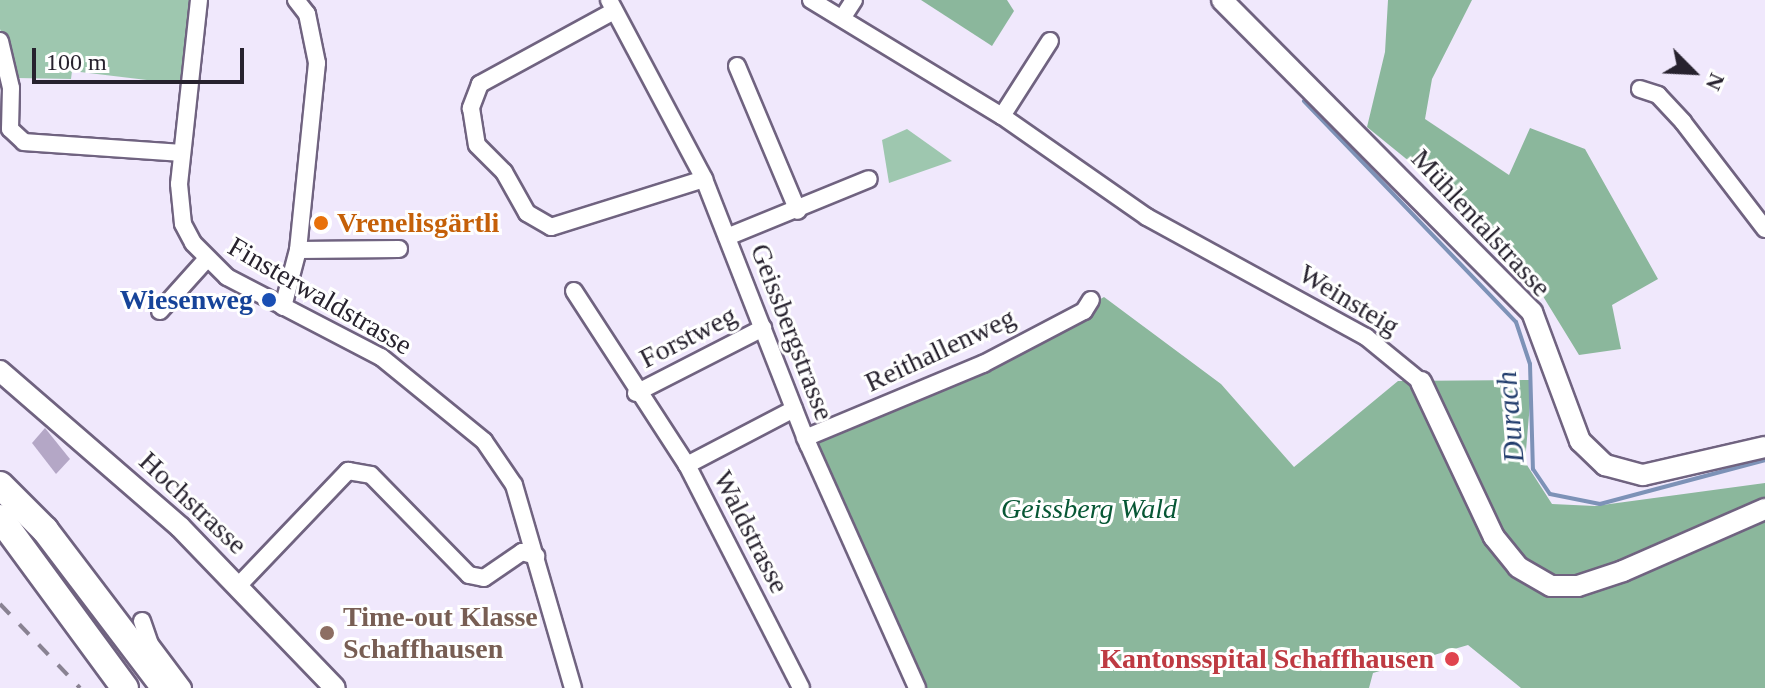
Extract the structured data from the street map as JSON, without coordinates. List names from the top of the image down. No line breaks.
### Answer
{"streets":{"street":["Mühlentalstrasse","Finsterwaldstrasse","Weinsteig","Geissbergstrasse","Forstweg","Reithallenweg","Hochstrasse","Waldstrasse"]},"crossings":[["Geissbergstrasse","Forstweg"],["Geissbergstrasse","Reithallenweg"],["Geissbergstrasse","Waldstrasse"],["Forstweg","Waldstrasse"]],"water":["Durach"],"parks":["Geissberg Wald"],"places":["Vrenelisgärtli","Wiesenweg","Time-out Klasse Schaffhausen","Kantonsspital Schaffhausen"],"scale_bar":"100 m","north":"bottom right"}
